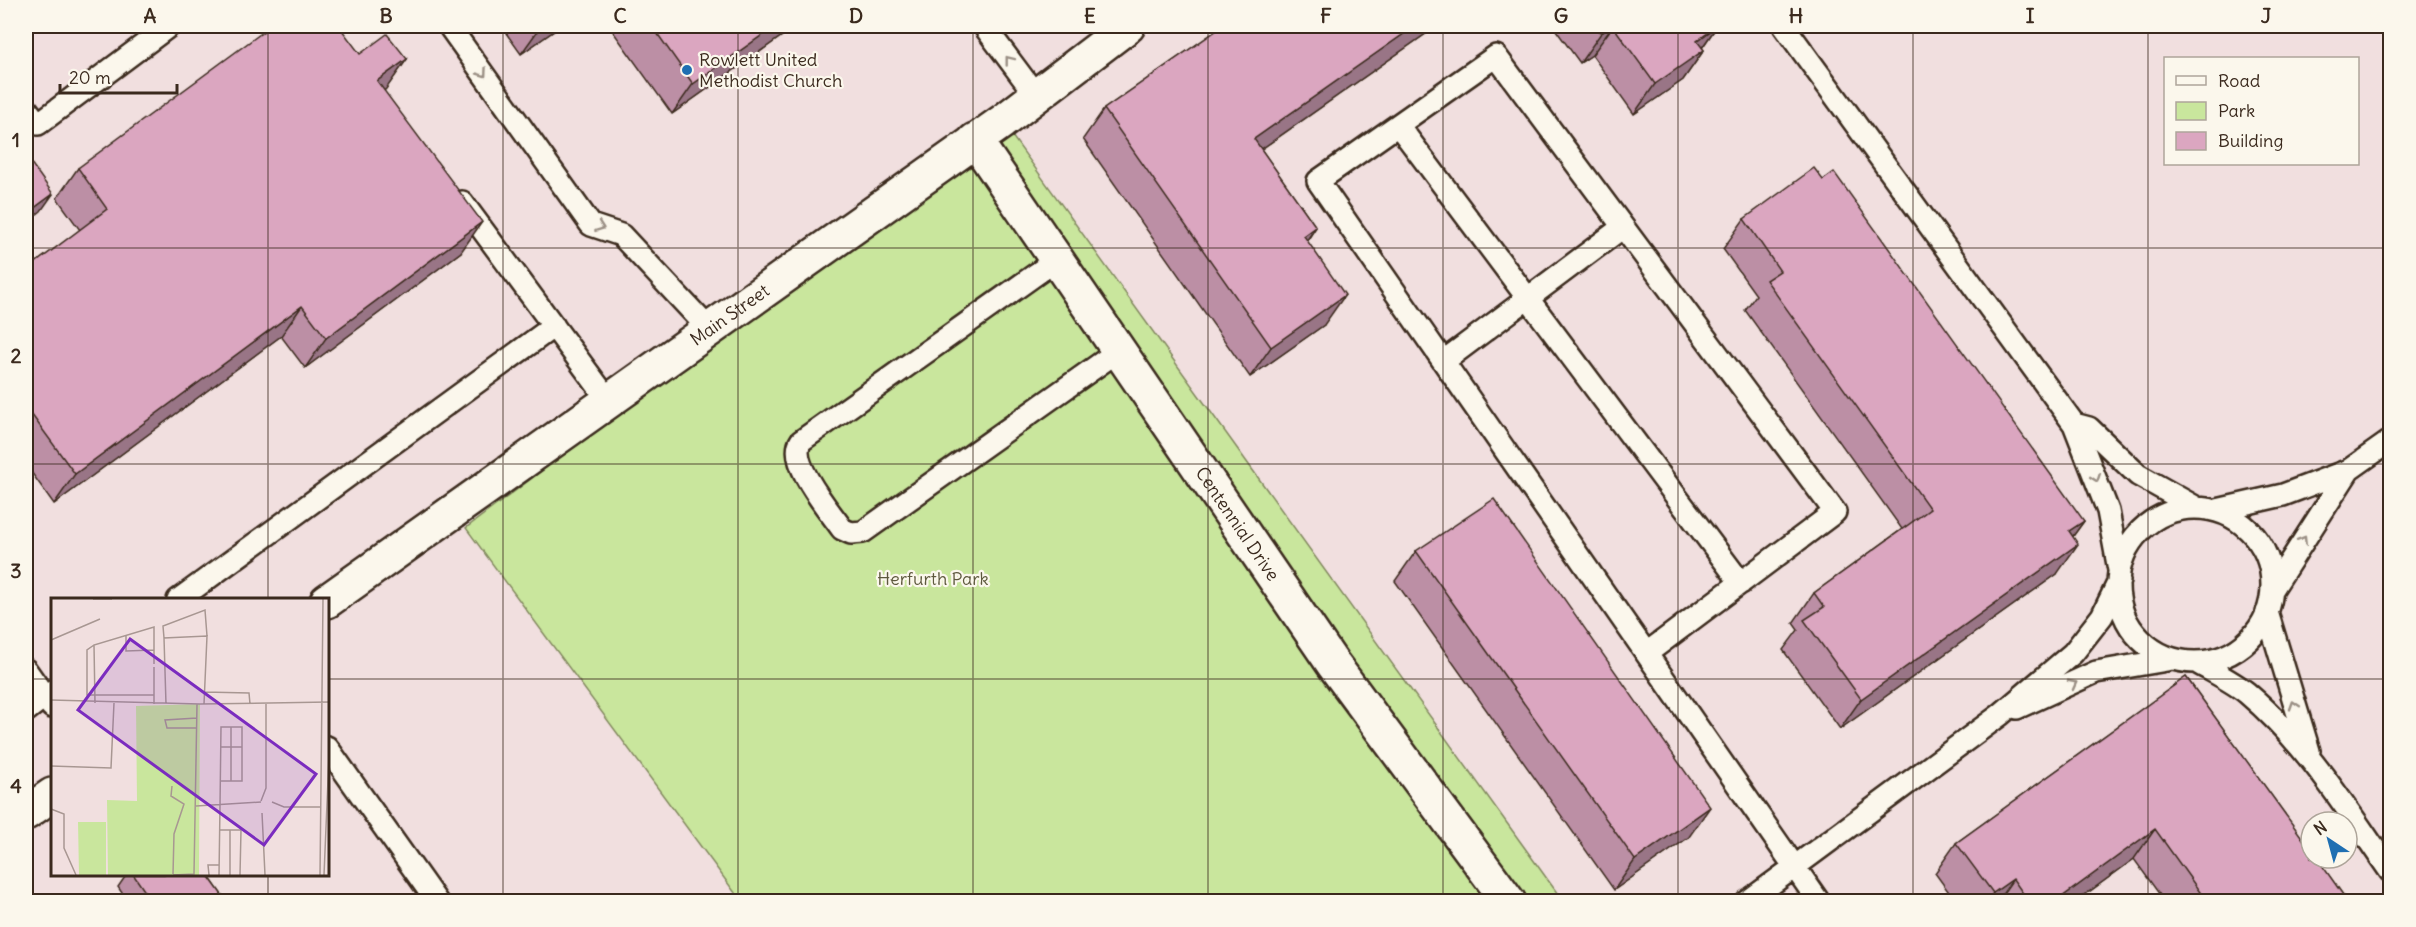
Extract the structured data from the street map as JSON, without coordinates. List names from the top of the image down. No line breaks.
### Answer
{"streets":{"street":["Main Street","Centennial Drive"]},"crossings":[["Main Street","Centennial Drive"]],"parks":["Herfurth Park"],"places":["Rowlett United Methodist Church"],"legend":["Road","Park","Building"],"scale_bar":"20 m","north":"top left","grid":{"columns":["A","B","C","D","E","F","G","H","I","J"],"rows":["1","2","3","4"]}}
